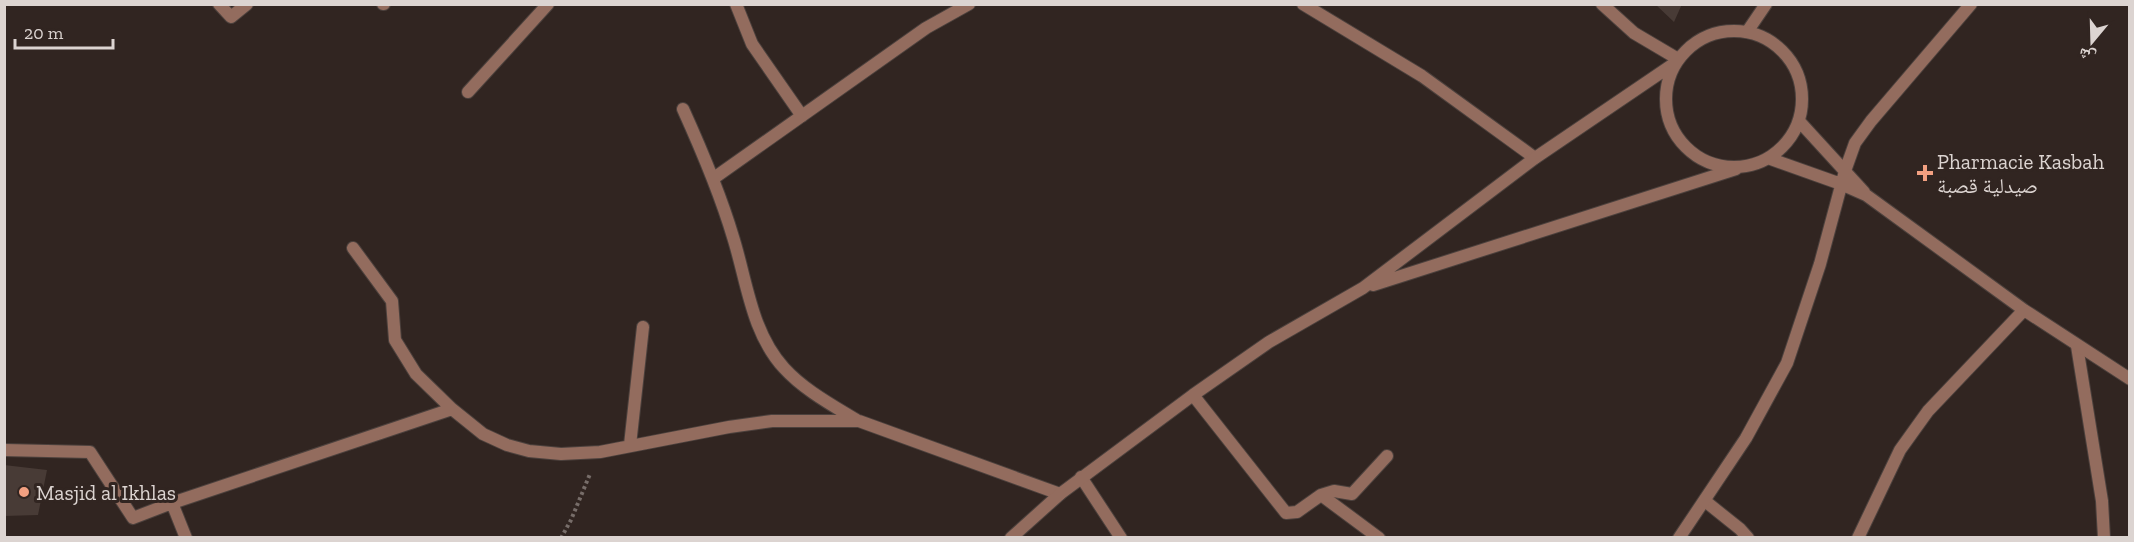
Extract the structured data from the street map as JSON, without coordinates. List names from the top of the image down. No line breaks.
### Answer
{"places":{"health":["Pharmacie Kasbah صيدلية قصبة"],"other":["Masjid al Ikhlas"]},"scale_bar":"20 m","north":"bottom"}
